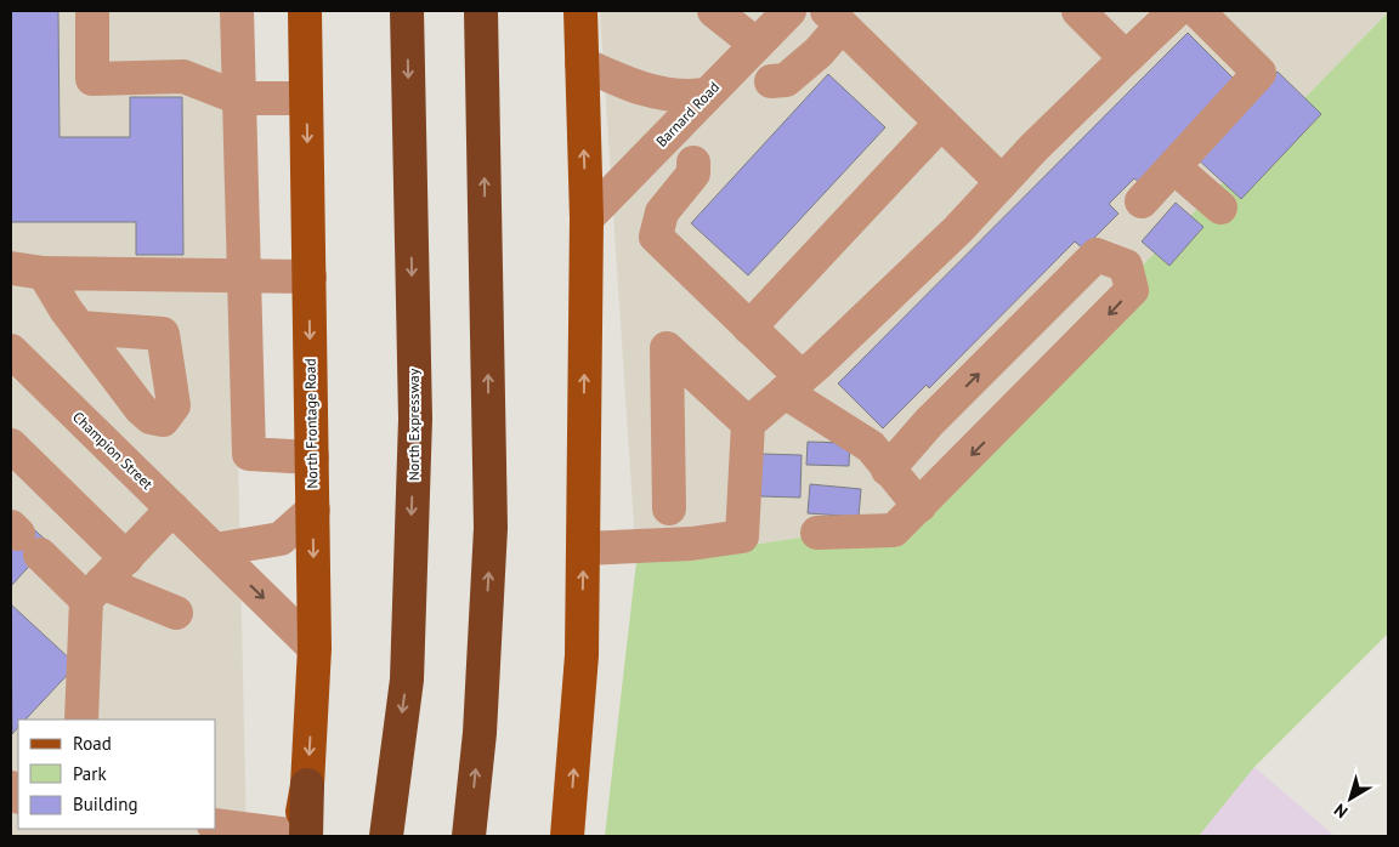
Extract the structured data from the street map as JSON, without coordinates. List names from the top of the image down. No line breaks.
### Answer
{"streets":{"highway":["North Expressway"],"main road":["North Frontage Road"],"street":["Barnard Road","Champion Street"]},"crossings":[["North Frontage Road","Champion Street"]],"legend":["Road","Park","Building"],"north":"bottom left"}
